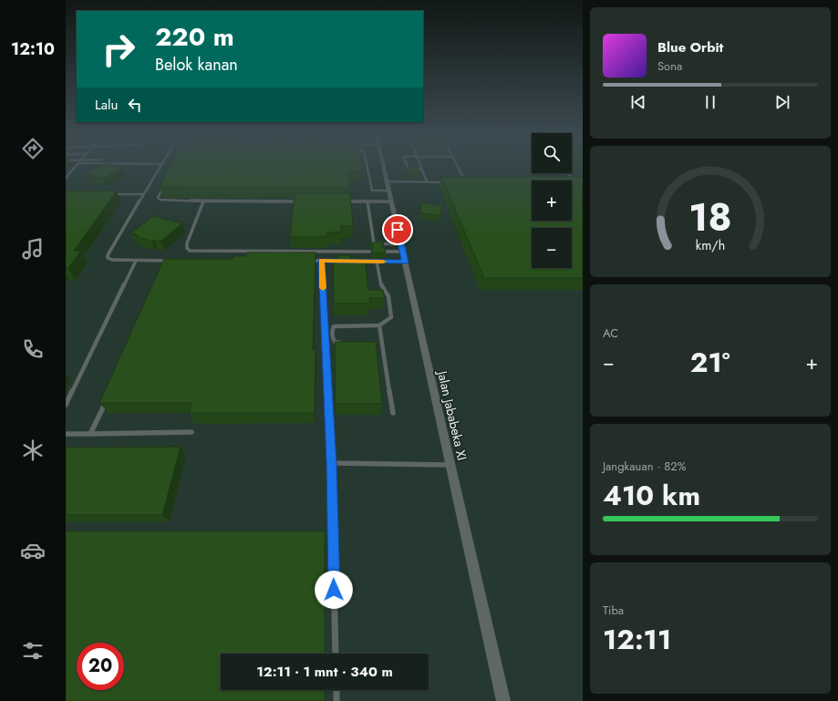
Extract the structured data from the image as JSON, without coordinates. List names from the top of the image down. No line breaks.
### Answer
{"streets":{"street":["Jalan Jababeka XI"]},"page":{"tabs":"12:10","turn":["220 m","Belok kanan"],"song":["Blue Orbit","Sona"],"then":"Lalu","map_buttons":["+","−"],"tile":["AC",["Jangkauan · 82%","410 km"],["Tiba","12:11"]],"heat":["−","21°","+"],"limit":"20","trip":"12:11 · 1 mnt · 340 m","gauge":["18","km/h"]}}
